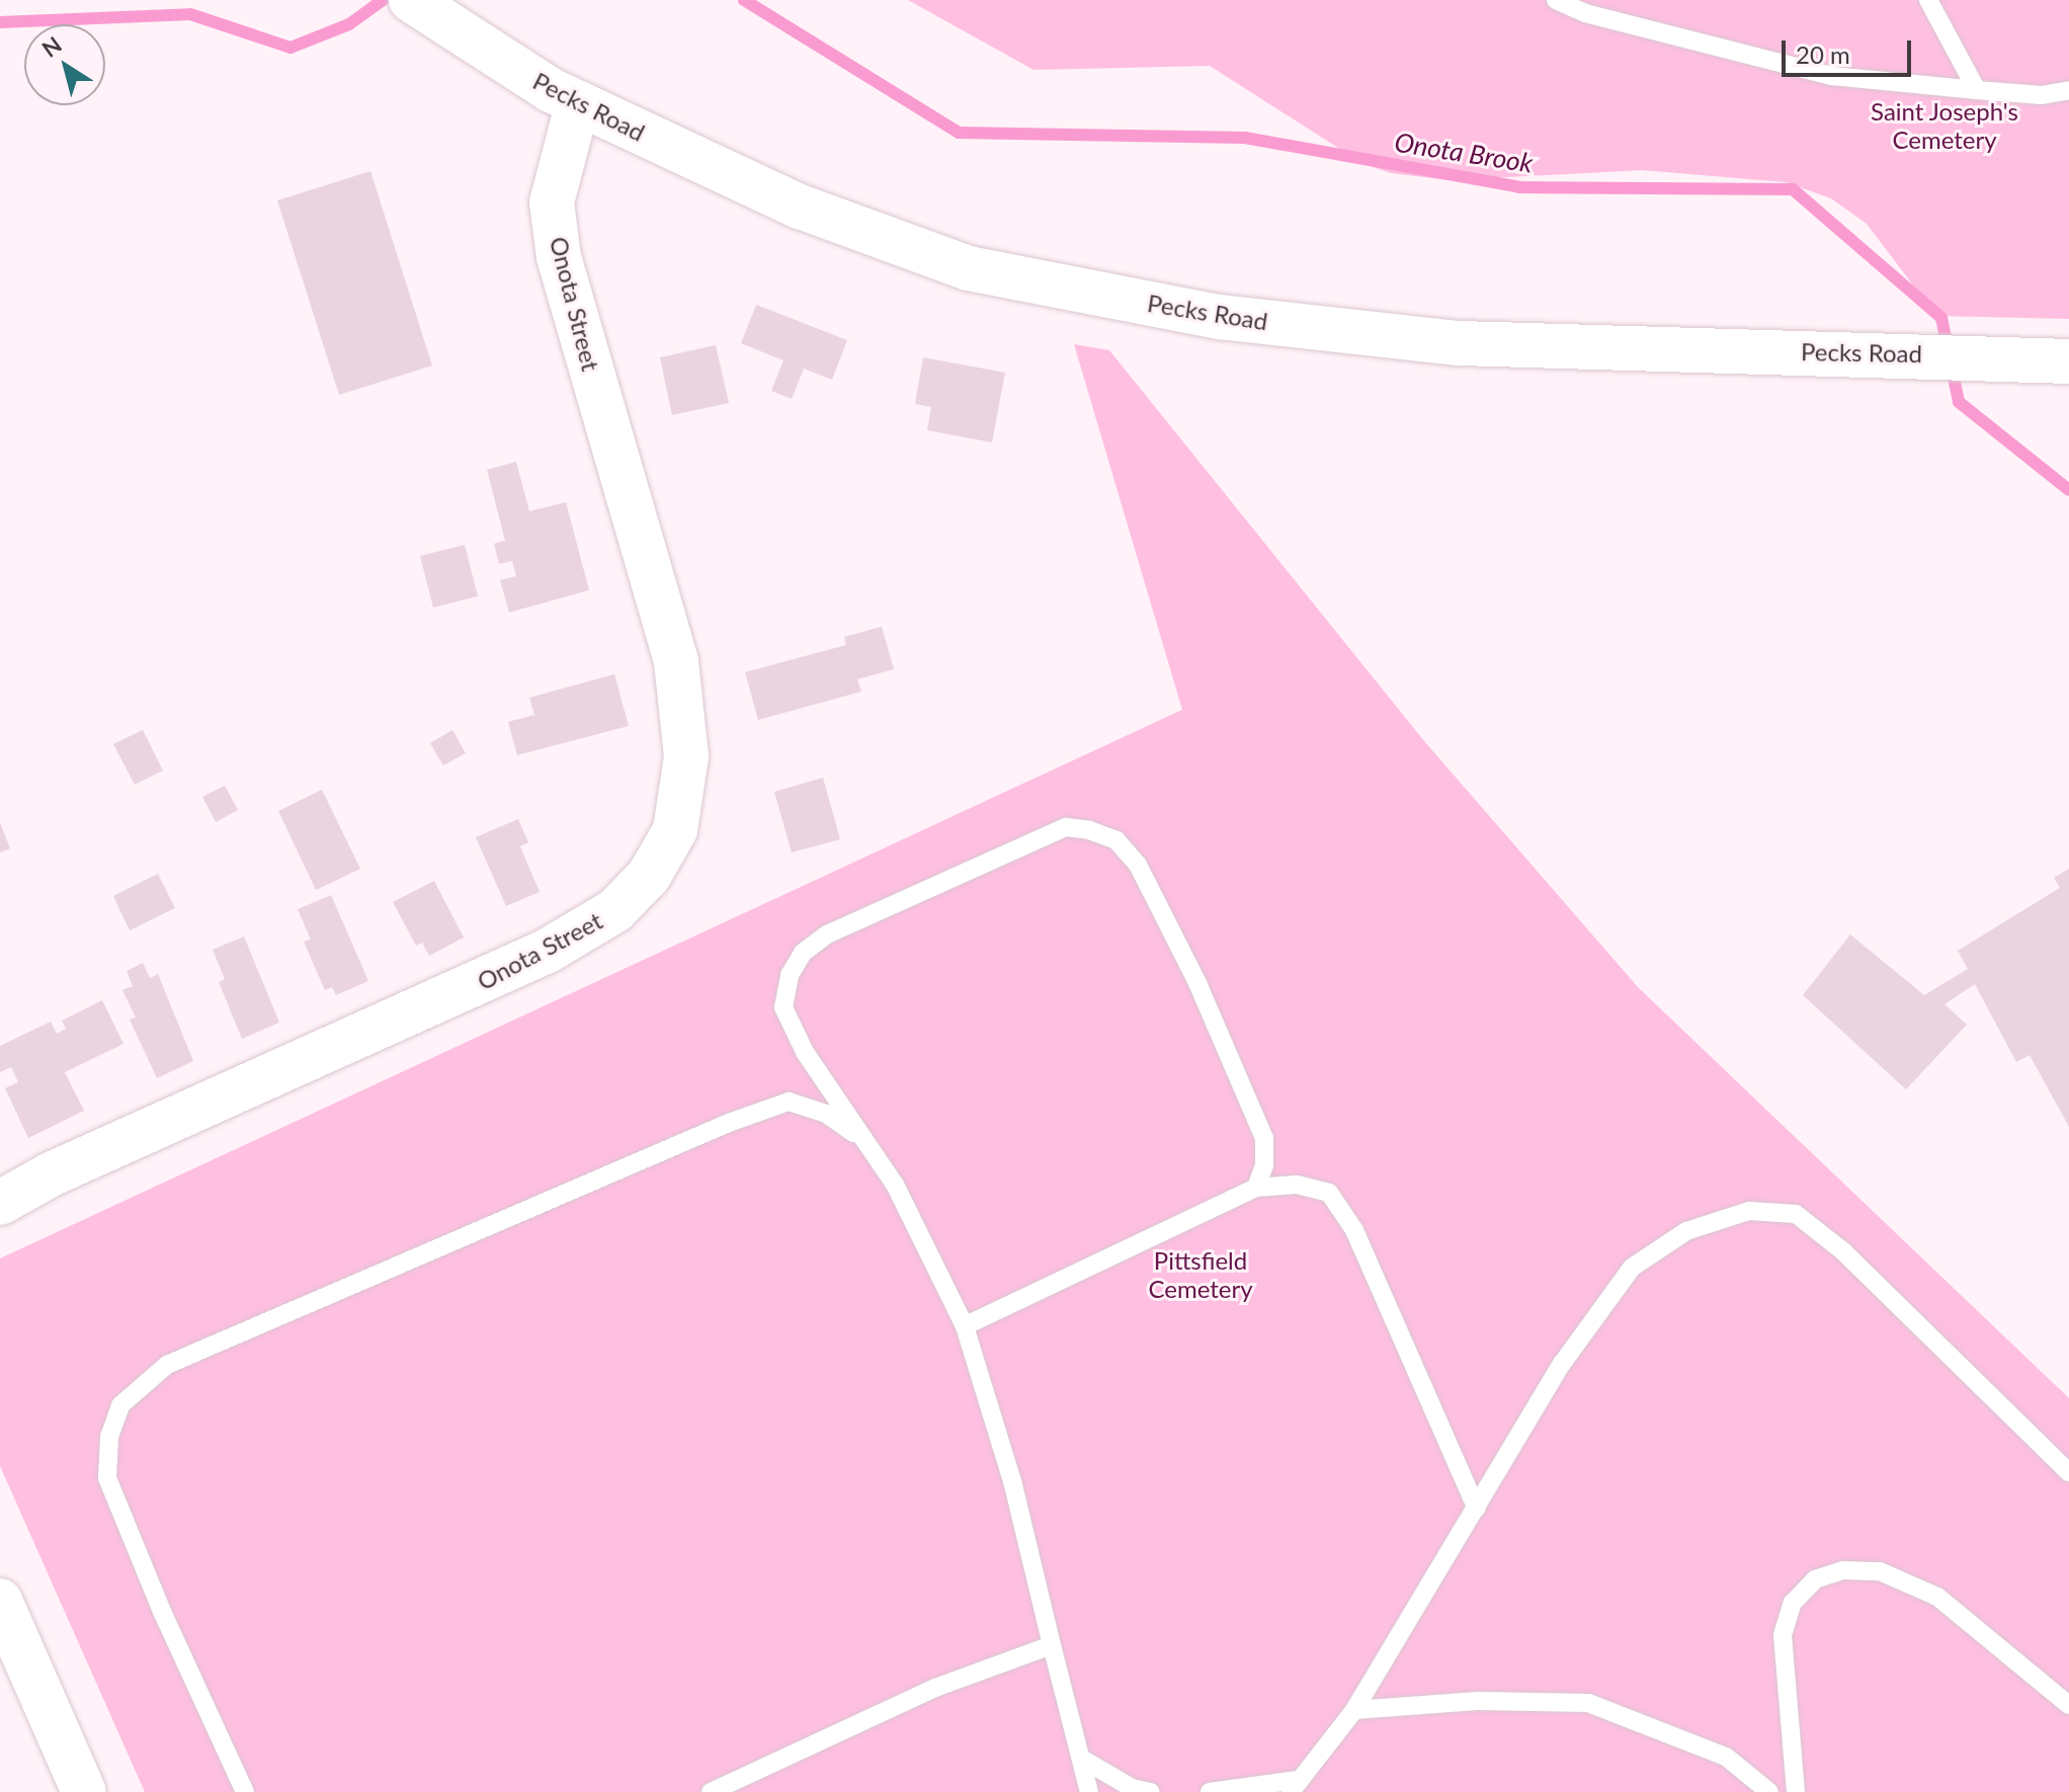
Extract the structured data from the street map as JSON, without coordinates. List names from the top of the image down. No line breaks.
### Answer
{"streets":{"street":["Pecks Road","Onota Street"]},"crossings":[["Pecks Road","Onota Street"]],"water":["Onota Brook"],"parks":["Saint Joseph's Cemetery","Pittsfield Cemetery"],"scale_bar":"20 m","north":"top left"}
